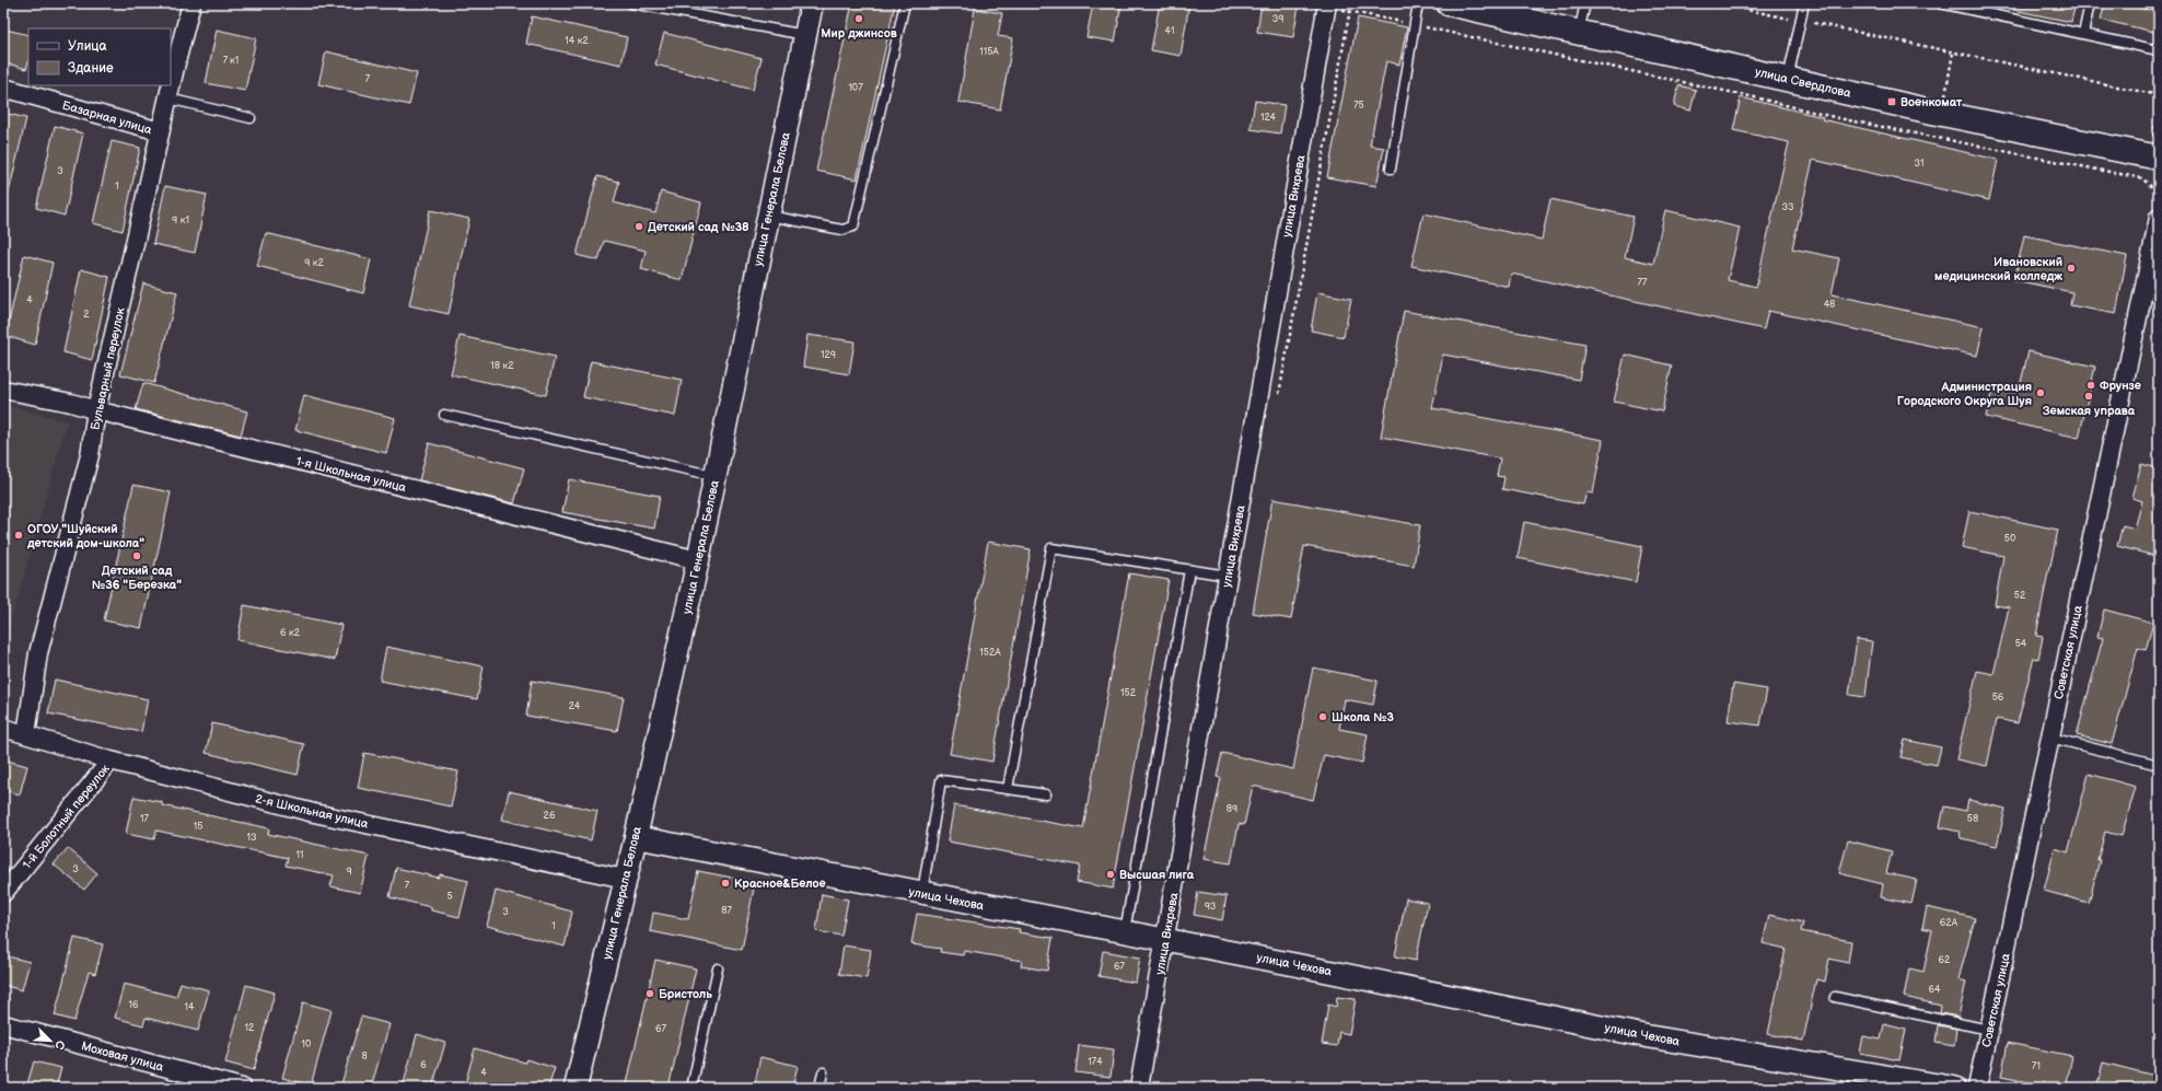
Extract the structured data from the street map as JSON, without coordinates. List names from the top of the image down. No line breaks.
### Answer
{"streets":{"main road":["улица Свердлова"],"street":["Базарная улица","улица Вихрева","улица Генерала Белова","Бульварный переулок","1-я Школьная улица","Советская улица","2-я Школьная улица","1-й Болотный переулок","улица Чехова","Моховая улица"]},"crossings":[["Базарная улица","Бульварный переулок"],["улица Вихрева","улица Чехова"],["улица Генерала Белова","1-я Школьная улица"],["улица Генерала Белова","2-я Школьная улица"],["улица Генерала Белова","улица Чехова"],["Бульварный переулок","1-я Школьная улица"],["Бульварный переулок","2-я Школьная улица"],["2-я Школьная улица","1-й Болотный переулок"]],"places":{"other":["Мир джинсов","Детский сад №38","Ивановский медицинский колледж","Фрунзе","Администрация Городского Округа Шуя","Земская управа","ОГОУ \"Шуйский детский дом-школа\"","Детский сад №36 \"Березка\"","Школа №3","Высшая лига","Красное&Белое","Бристоль"],"transit":["Военкомат"]},"house_numbers":["39","41","14 к2","115А","7 к1","7","107","75","124","31","3","1","33","9 к1","9 к2","77","4","48","2","129","18 к2","50","52","6 к2","54","152А","152","56","24","89","26","17","58","15","13","11","3","9","7","5","93","87","3","62А","1","62","67","64","16","14","12","67","10","8","174","6","71","4"],"legend":["Улица","Здание"],"north":"bottom right"}
